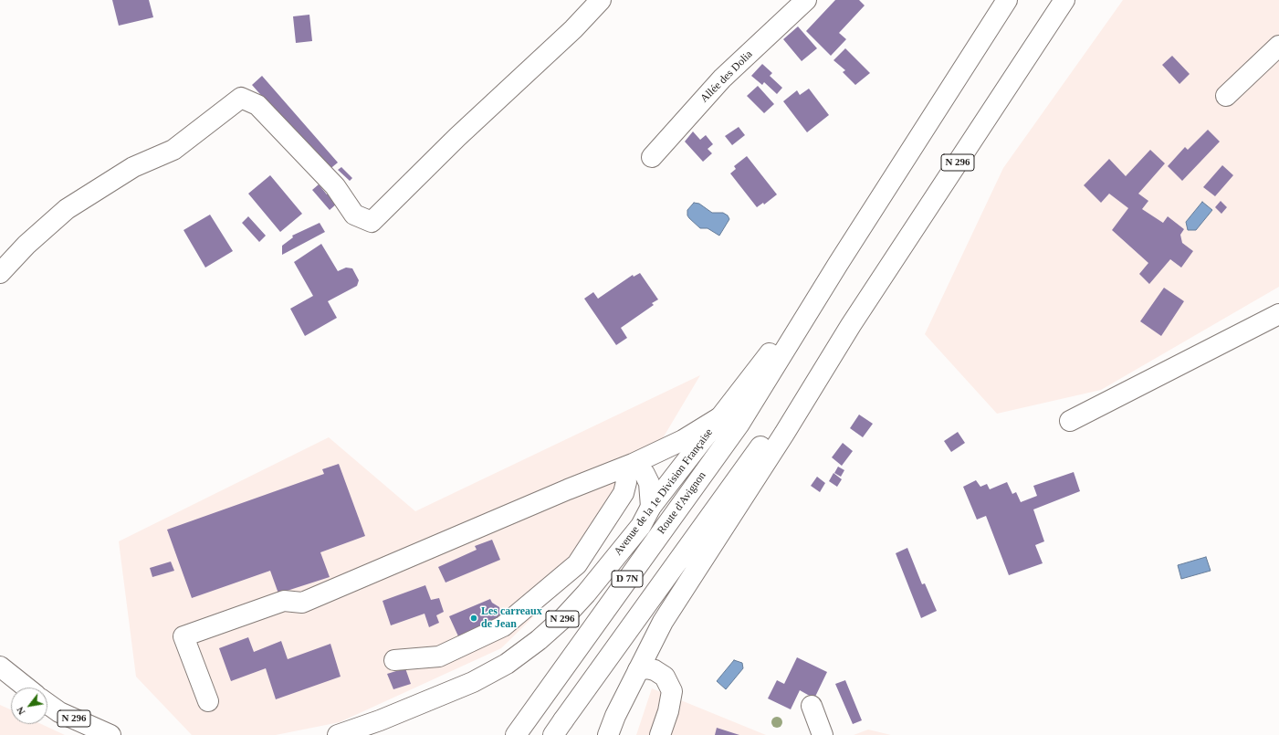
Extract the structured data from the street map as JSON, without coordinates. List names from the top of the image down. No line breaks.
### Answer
{"streets":{"main road":["Allée des Dolia","N 296","Avenue de la 1e Division Française","Route d'Avignon","D 7N"]},"crossings":[["N 296","Avenue de la 1e Division Française"],["N 296","Route d'Avignon"],["N 296","D 7N"],["Avenue de la 1e Division Française","Route d'Avignon"]],"places":["Les carreaux de Jean"],"north":"bottom left"}
